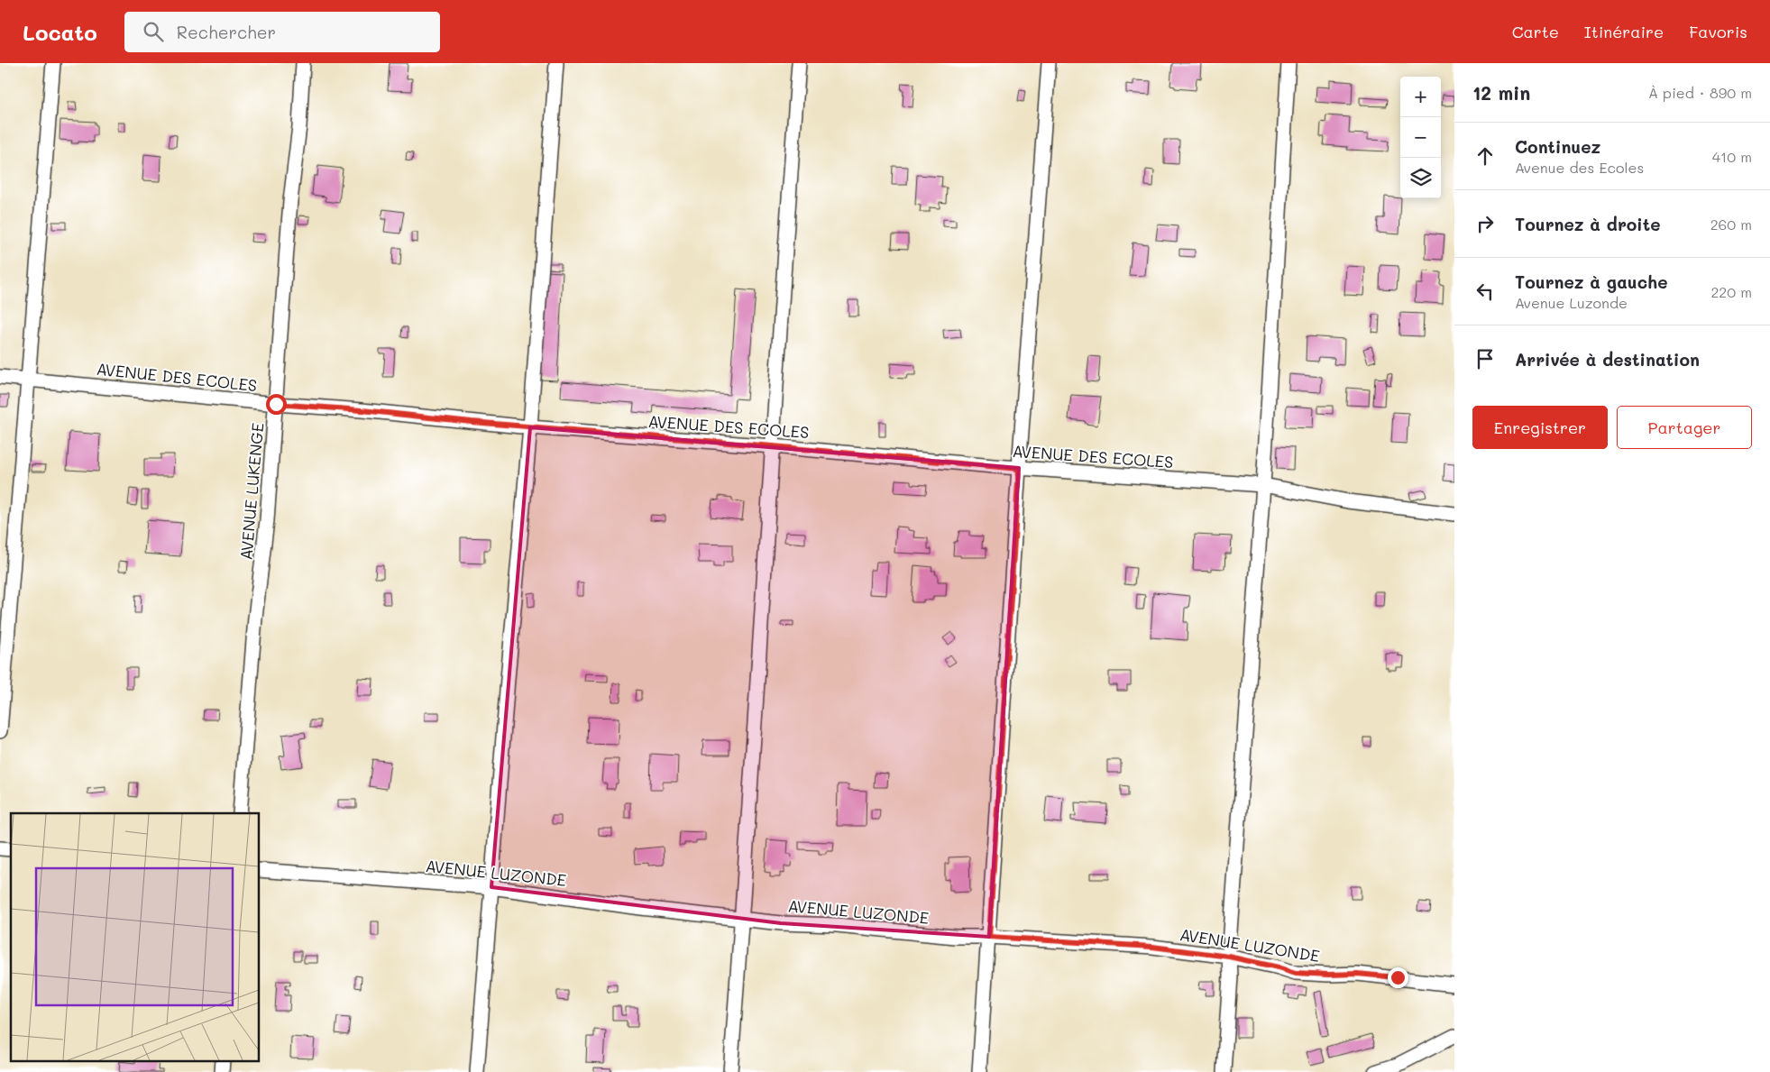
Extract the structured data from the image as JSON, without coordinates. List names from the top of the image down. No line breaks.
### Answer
{"streets":{"street":["AVENUE DES ECOLES","AVENUE LUKENGE","AVENUE LUZONDE"]},"crossings":[["AVENUE DES ECOLES","AVENUE LUKENGE"]],"page":{"header":"Locato","search":"Rechercher","nav":["Carte","Itinéraire","Favoris"],"heading":["12 min","À pied · 890 m"],"map_buttons":["+","−"],"list":[["Continuez","Avenue des Ecoles","410 m"],["Tournez à droite","260 m"],["Tournez à gauche","Avenue Luzonde","220 m"],"Arrivée à destination"],"buttons":["Enregistrer","Partager"]}}
